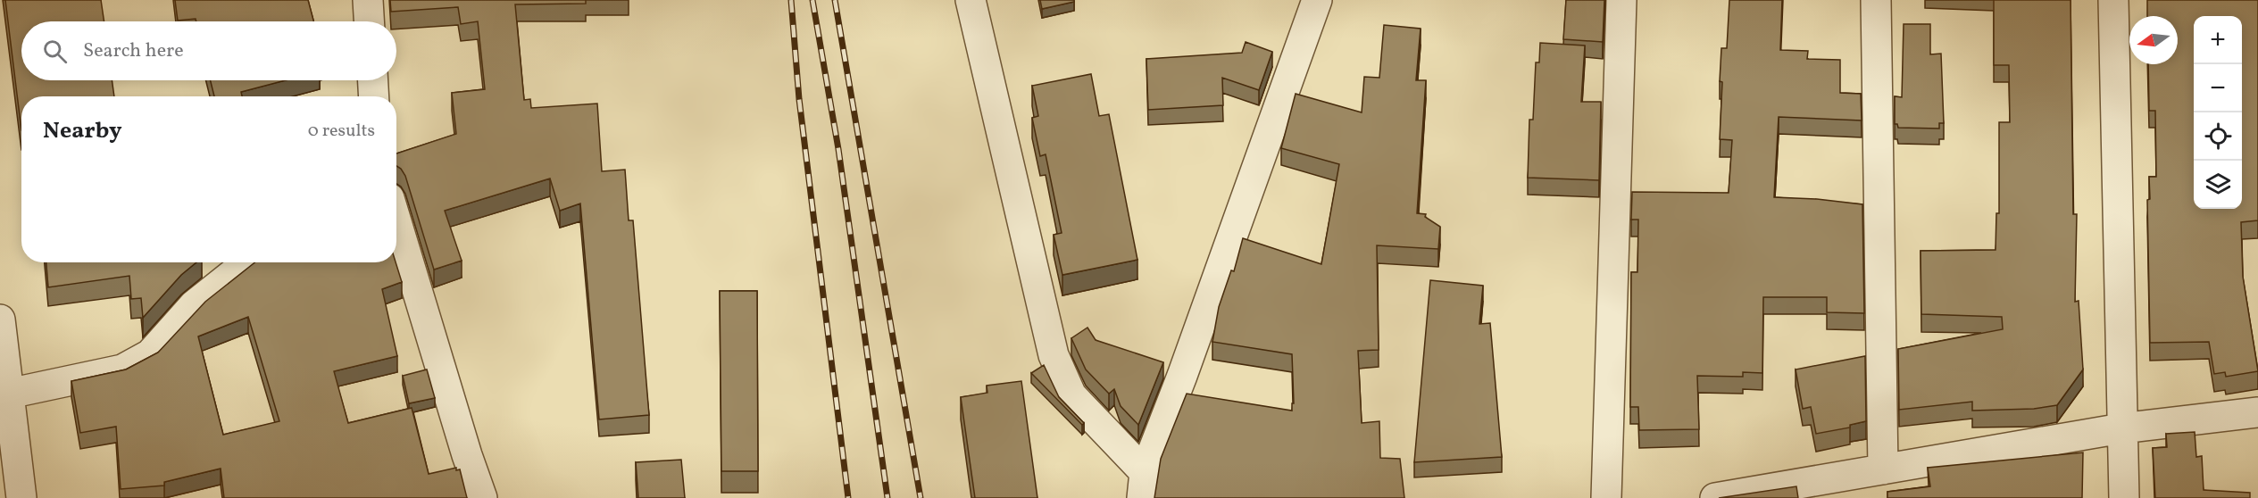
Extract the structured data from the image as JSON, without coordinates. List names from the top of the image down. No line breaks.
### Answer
{"north":"left","page":{"map_buttons":["+","−"],"search":"Search here","heading":["Nearby","0 results"]}}
